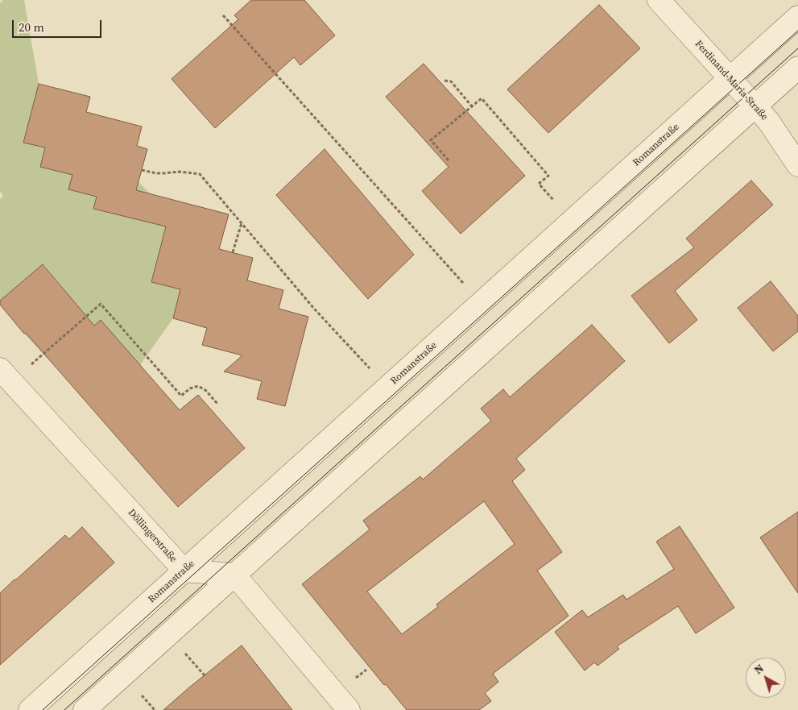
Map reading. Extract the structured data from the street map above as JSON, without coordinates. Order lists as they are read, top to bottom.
{
  "streets": {
    "main road": ["Ferdinand-Maria-Straße", "Romanstraße", "Döllingerstraße"]
  },
  "crossings": [
    ["Ferdinand-Maria-Straße", "Romanstraße"],
    ["Romanstraße", "Döllingerstraße"]
  ],
  "scale_bar": "20 m",
  "north": "top left"
}
